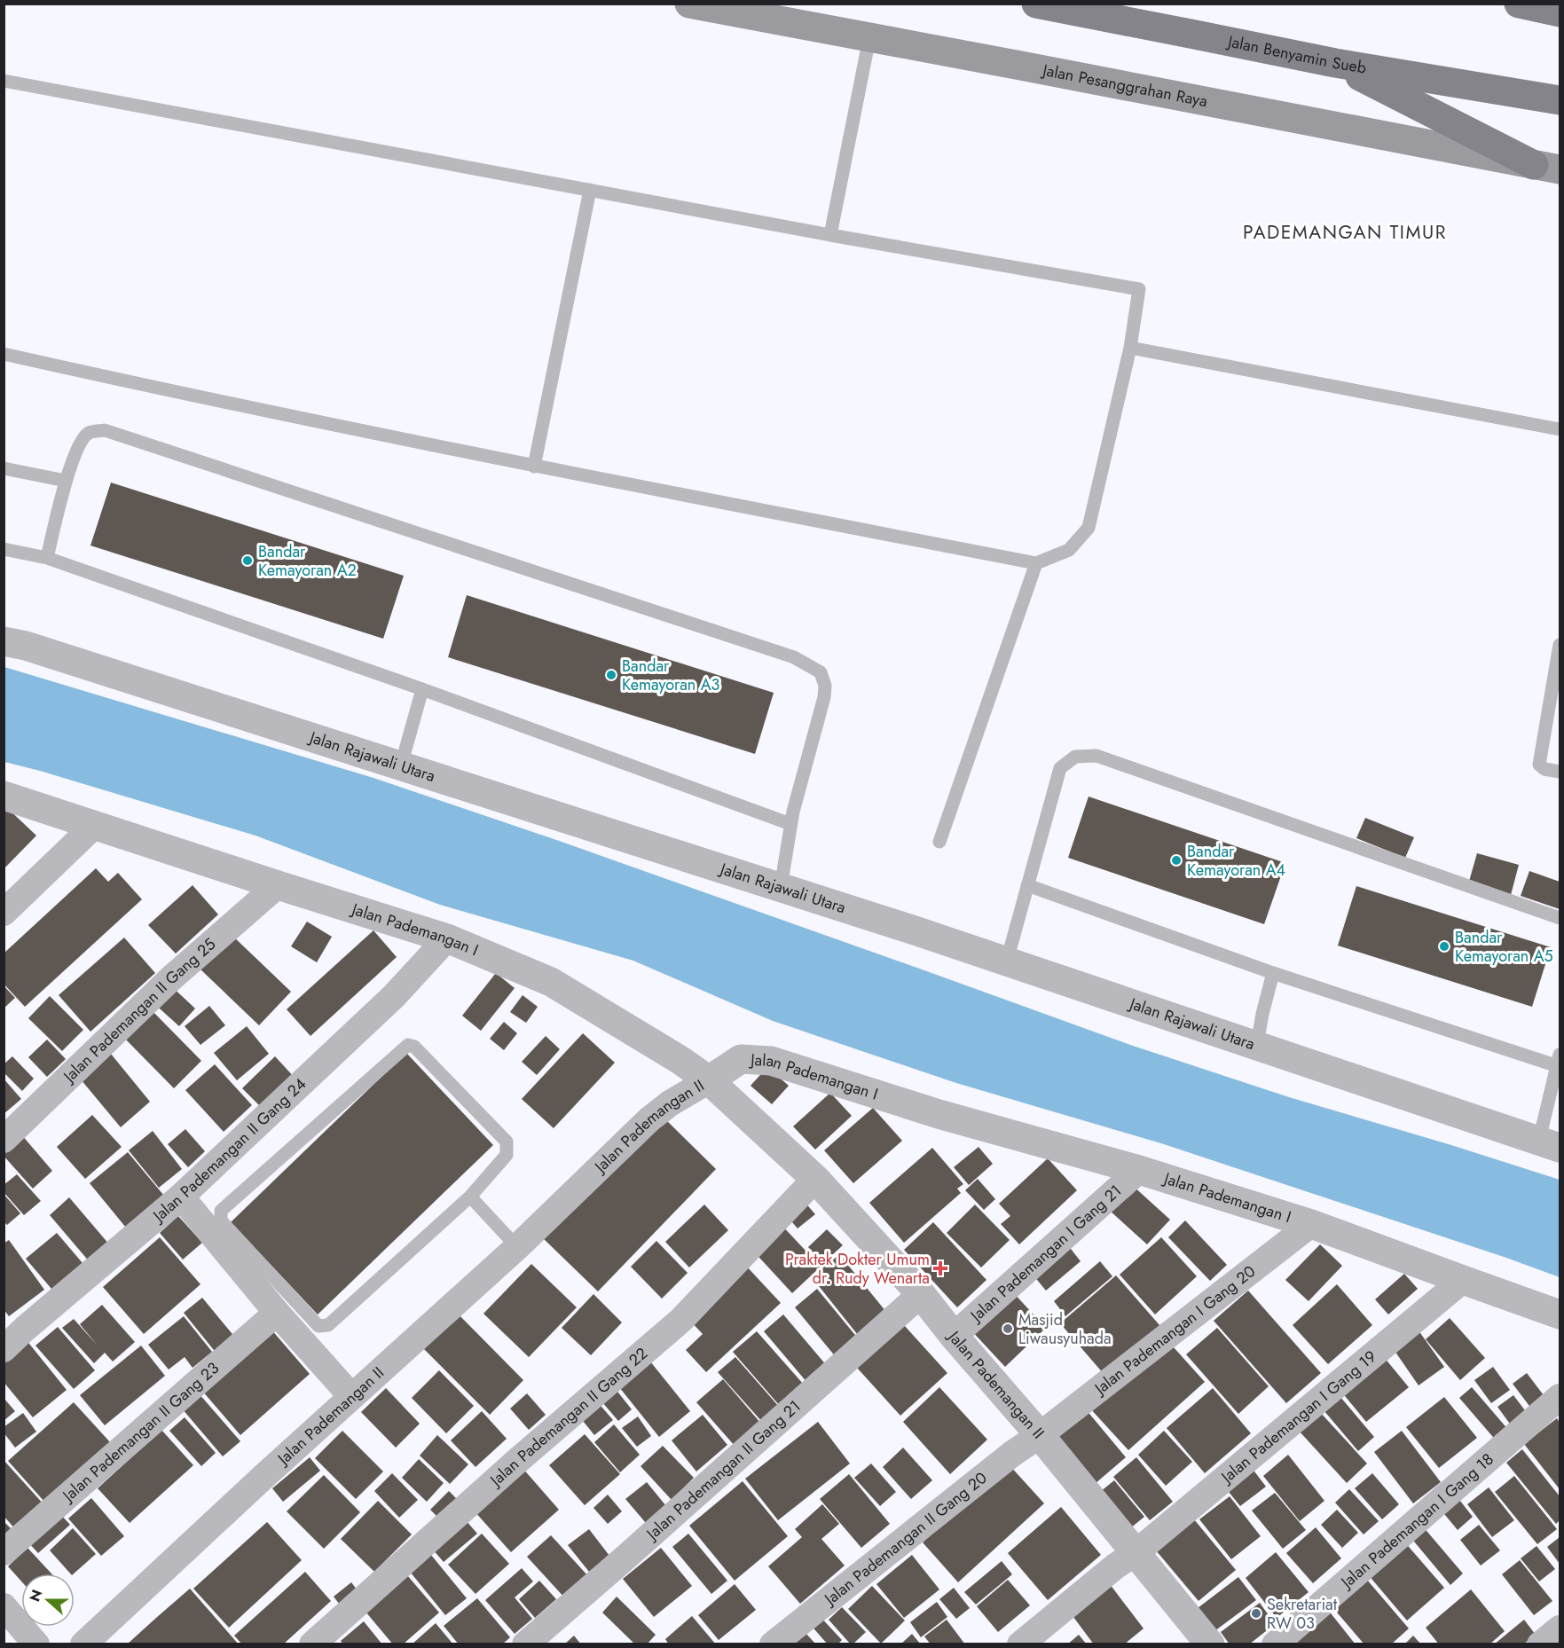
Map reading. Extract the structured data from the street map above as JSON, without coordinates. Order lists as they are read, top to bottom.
{
  "streets": {
    "main road": ["Jalan Benyamin Sueb", "Jalan Pesanggrahan Raya"],
    "street": [
      "Jalan Rajawali Utara",
      "Jalan Pademangan I",
      "Jalan Pademangan II Gang 25",
      "Jalan Pademangan II",
      "Jalan Pademangan II Gang 24",
      "Jalan Pademangan I Gang 21",
      "Jalan Pademangan I Gang 20",
      "Jalan Pademangan II Gang 22",
      "Jalan Pademangan I Gang 19",
      "Jalan Pademangan II Gang 23",
      "Jalan Pademangan II Gang 21",
      "Jalan Pademangan I Gang 18",
      "Jalan Pademangan II Gang 20"
    ]
  },
  "crossings": [
    ["Jalan Pademangan I", "Jalan Pademangan II Gang 25"],
    ["Jalan Pademangan I", "Jalan Pademangan II"],
    ["Jalan Pademangan I", "Jalan Pademangan II Gang 24"],
    ["Jalan Pademangan I", "Jalan Pademangan I Gang 21"],
    ["Jalan Pademangan I", "Jalan Pademangan I Gang 20"],
    ["Jalan Pademangan I", "Jalan Pademangan I Gang 19"],
    ["Jalan Pademangan II", "Jalan Pademangan I Gang 21"],
    ["Jalan Pademangan II", "Jalan Pademangan I Gang 20"],
    ["Jalan Pademangan II", "Jalan Pademangan II Gang 22"],
    ["Jalan Pademangan II", "Jalan Pademangan I Gang 19"],
    ["Jalan Pademangan II", "Jalan Pademangan II Gang 21"],
    ["Jalan Pademangan II", "Jalan Pademangan II Gang 20"],
    ["Jalan Pademangan I Gang 20", "Jalan Pademangan II Gang 20"]
  ],
  "districts": ["PADEMANGAN TIMUR"],
  "places": {
    "other": [
      "Bandar Kemayoran A2",
      "Bandar Kemayoran A3",
      "Bandar Kemayoran A4",
      "Bandar Kemayoran A5",
      "Masjid Liwausyuhada",
      "Sekretariat RW 03"
    ],
    "health": ["Praktek Dokter Umum dr. Rudy Wenarta"]
  },
  "north": "left"
}
